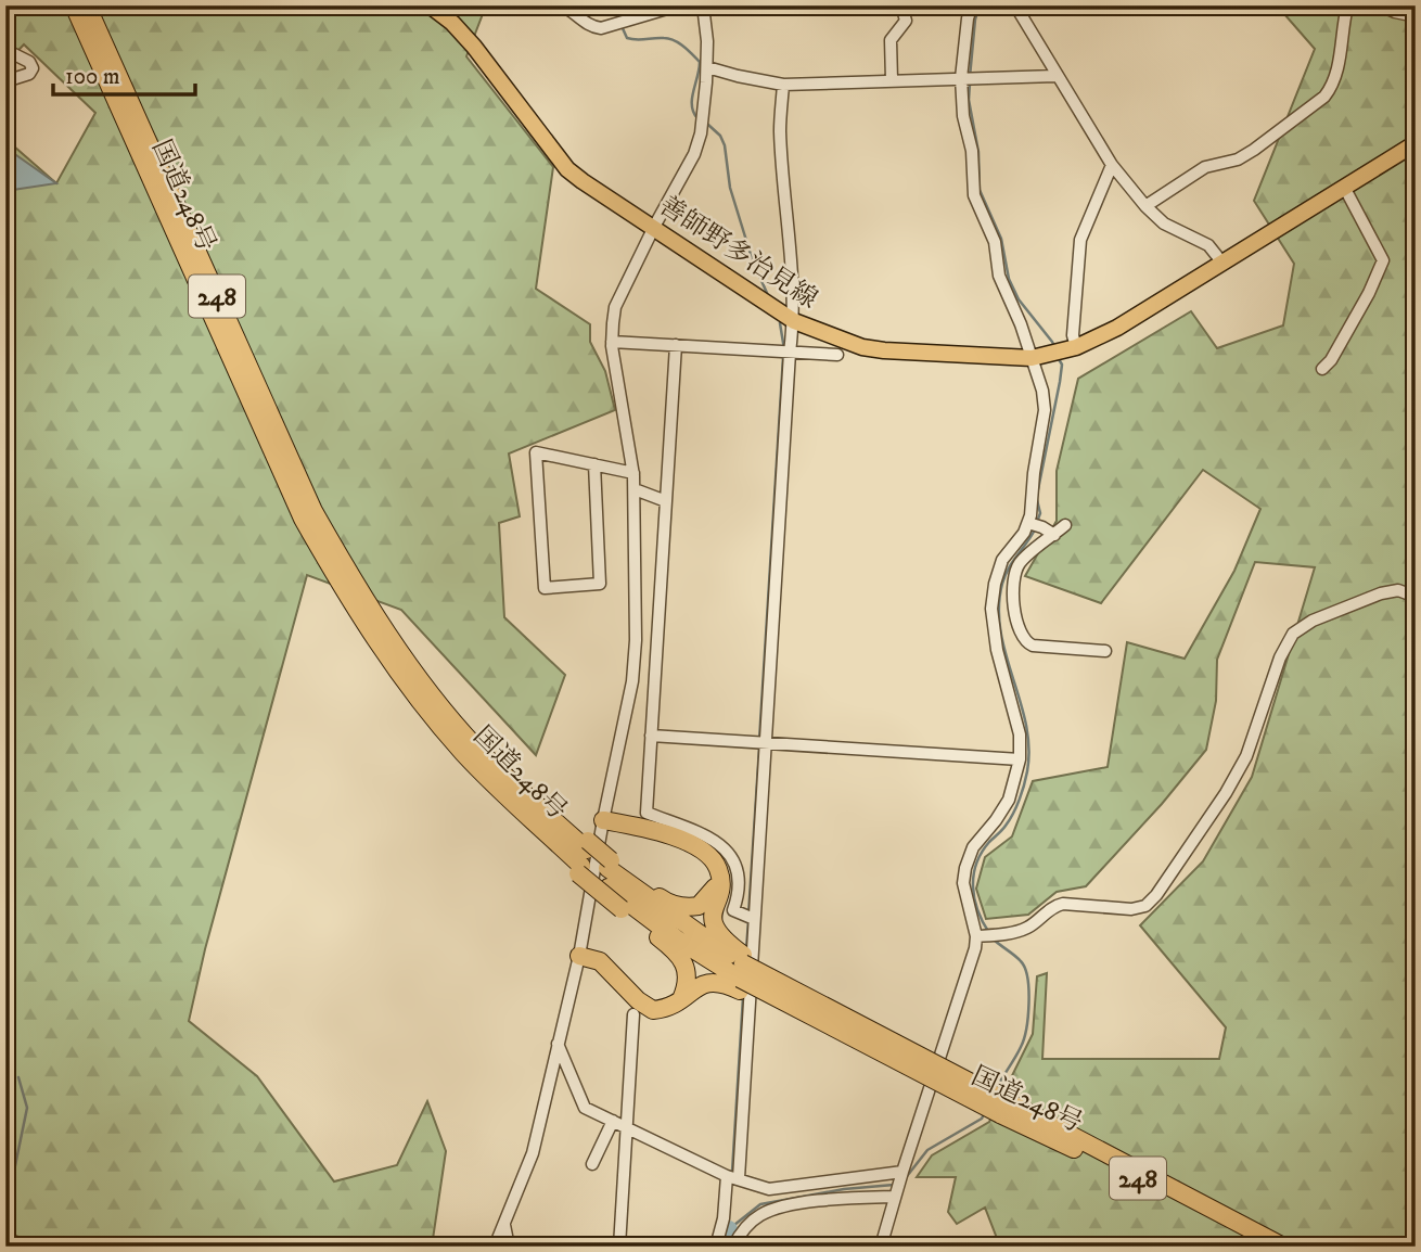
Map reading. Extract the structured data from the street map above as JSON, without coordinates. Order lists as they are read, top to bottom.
{
  "streets": {
    "highway": ["国道248号", "248"],
    "main road": ["善師野多治見線"]
  },
  "scale_bar": "100 m"
}
